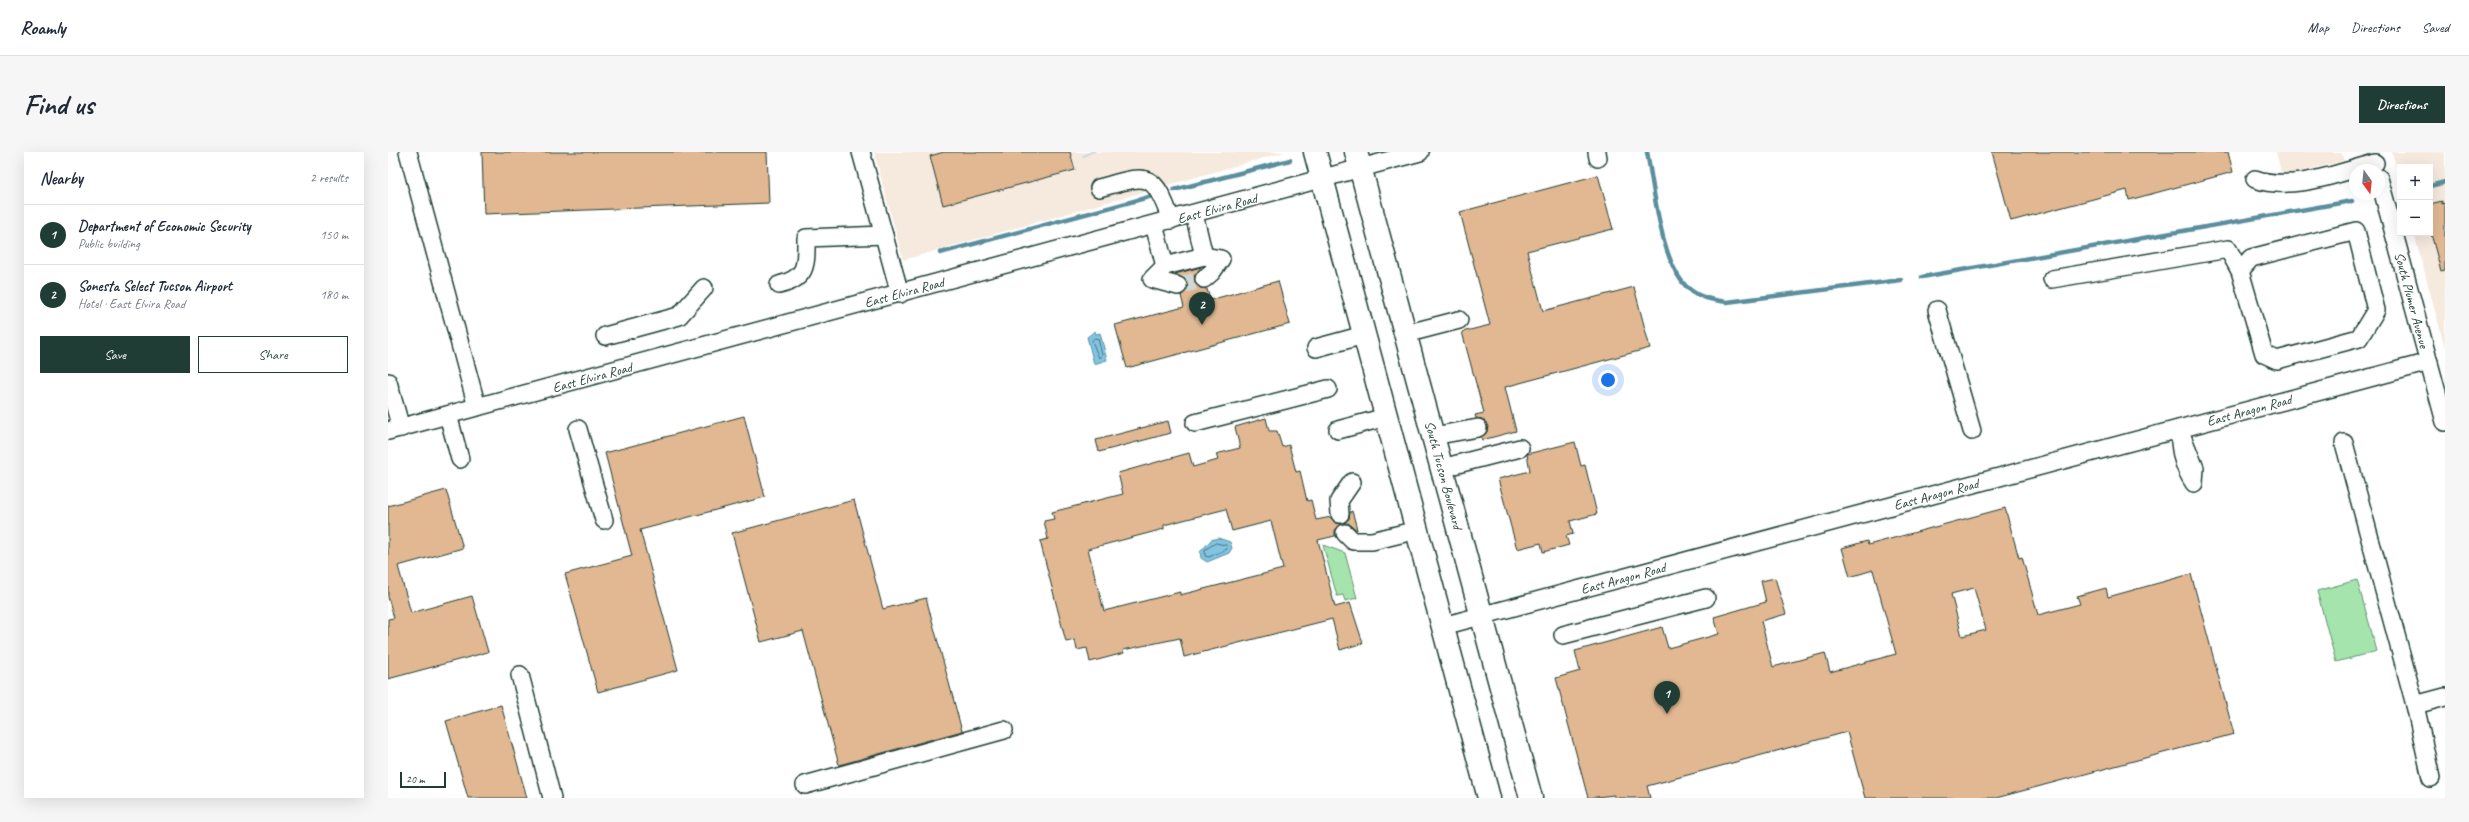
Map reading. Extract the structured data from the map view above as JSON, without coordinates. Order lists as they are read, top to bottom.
{
  "streets": {
    "main road": ["South Tucson Boulevard"],
    "street": ["East Elvira Road", "South Plumer Avenue", "East Aragon Road"]
  },
  "crossings": [
    ["East Elvira Road", "South Tucson Boulevard"],
    ["South Plumer Avenue", "East Aragon Road"],
    ["East Aragon Road", "South Tucson Boulevard"]
  ],
  "scale_bar": "20 m",
  "north": "bottom",
  "page": {
    "header": "Roamly",
    "nav": ["Map", "Directions", "Saved"],
    "buttons": [
      "Directions",
      ["Save", "Share"]
    ],
    "title": "Find us",
    "heading": ["Nearby", "2 results"],
    "map_buttons": ["+", "−"],
    "list": [
      {
        "mark": "1",
        "name": "Department of Economic Security",
        "note": "Public building",
        "value": "150 m"
      },
      {
        "mark": "2",
        "name": "Sonesta Select Tucson Airport",
        "note": "Hotel · East Elvira Road",
        "value": "180 m"
      }
    ],
    "pins": ["2", "1"],
    "scale": "20 m"
  }
}
